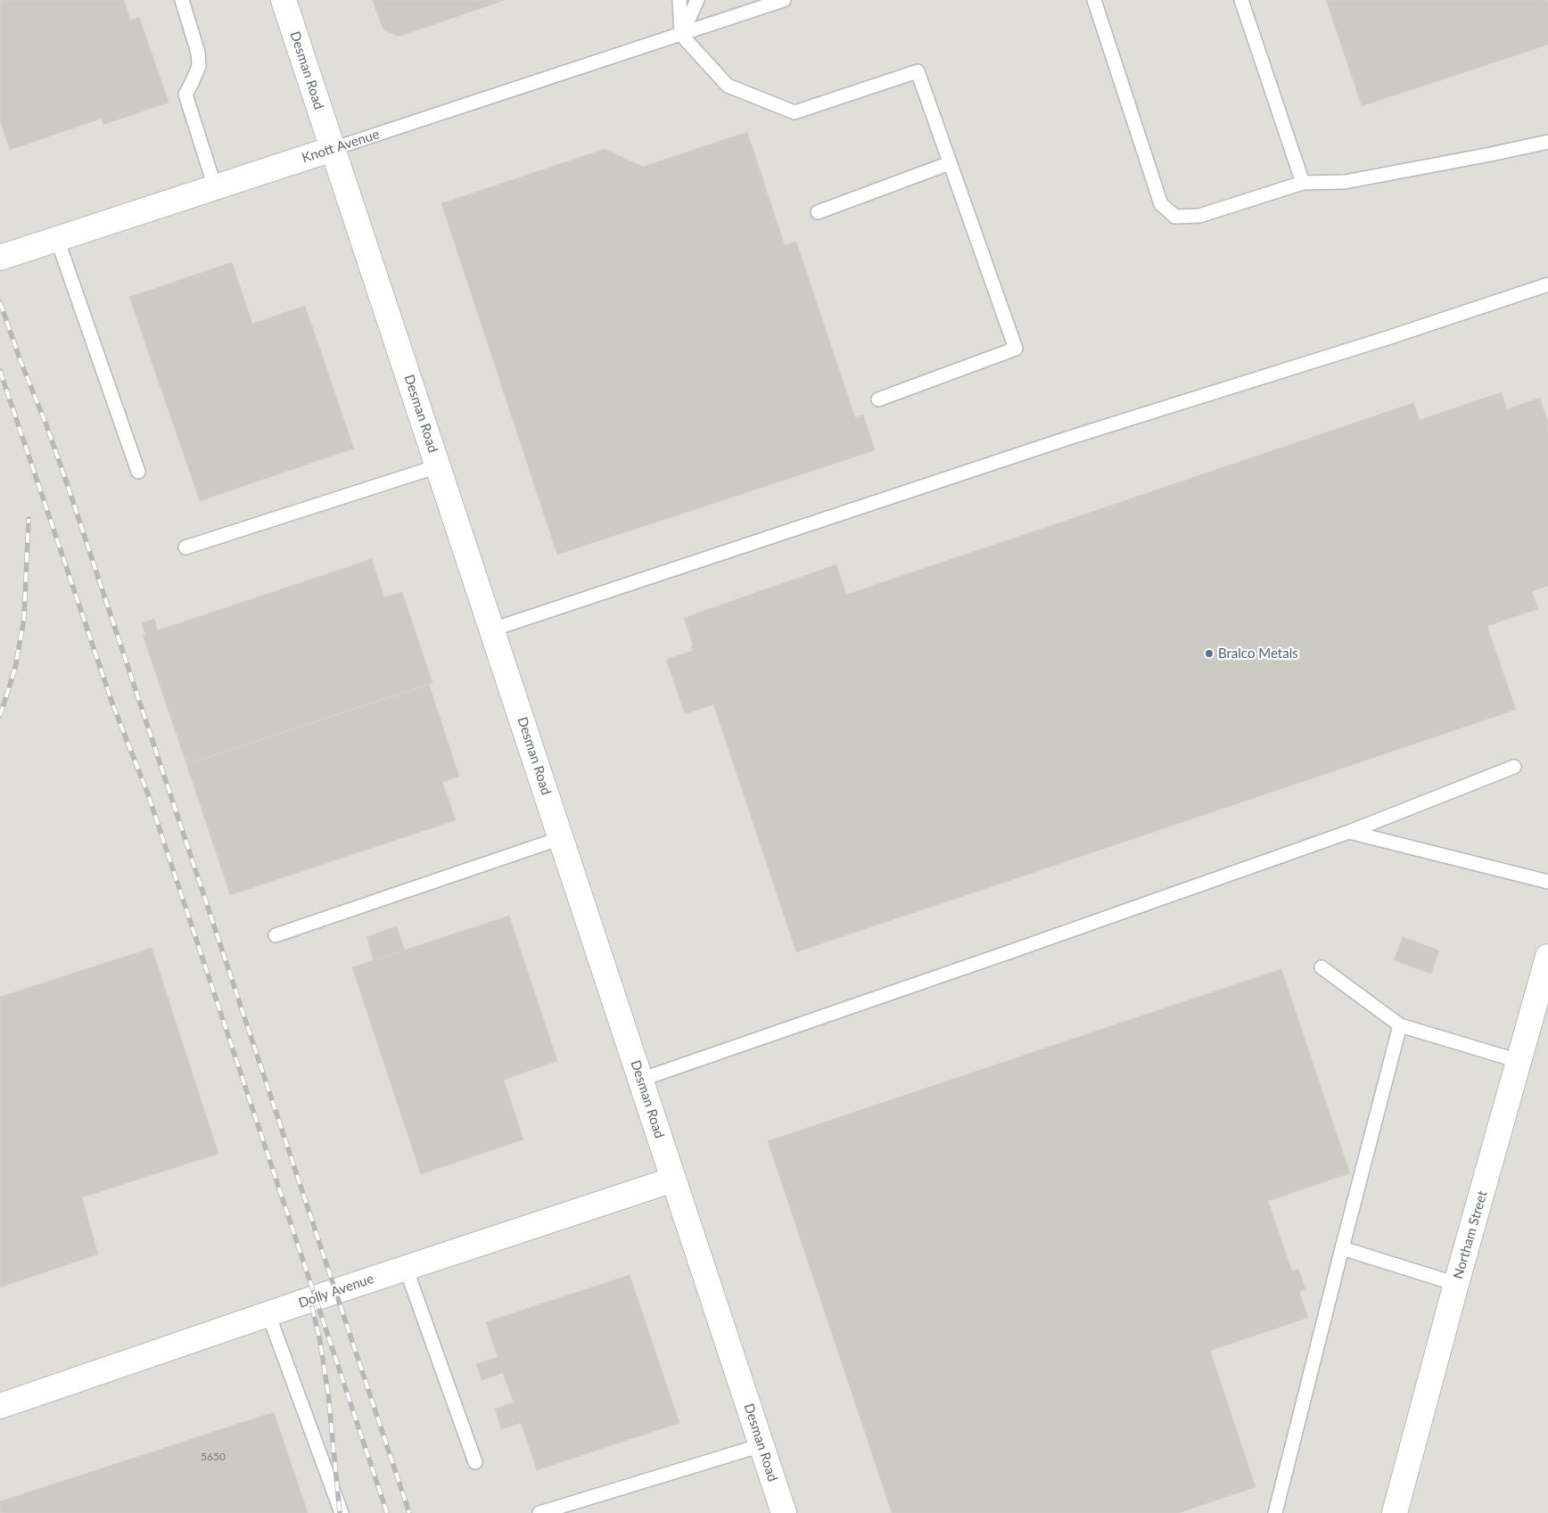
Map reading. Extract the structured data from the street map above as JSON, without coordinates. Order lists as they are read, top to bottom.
{
  "streets": {
    "street": [
      "Desman Road",
      "Knott Avenue",
      "Northam Street",
      "Dolly Avenue"
    ]
  },
  "crossings": [
    ["Desman Road", "Knott Avenue"],
    ["Desman Road", "Dolly Avenue"]
  ],
  "places": ["Bralco Metals"],
  "house_numbers": ["5650"]
}
